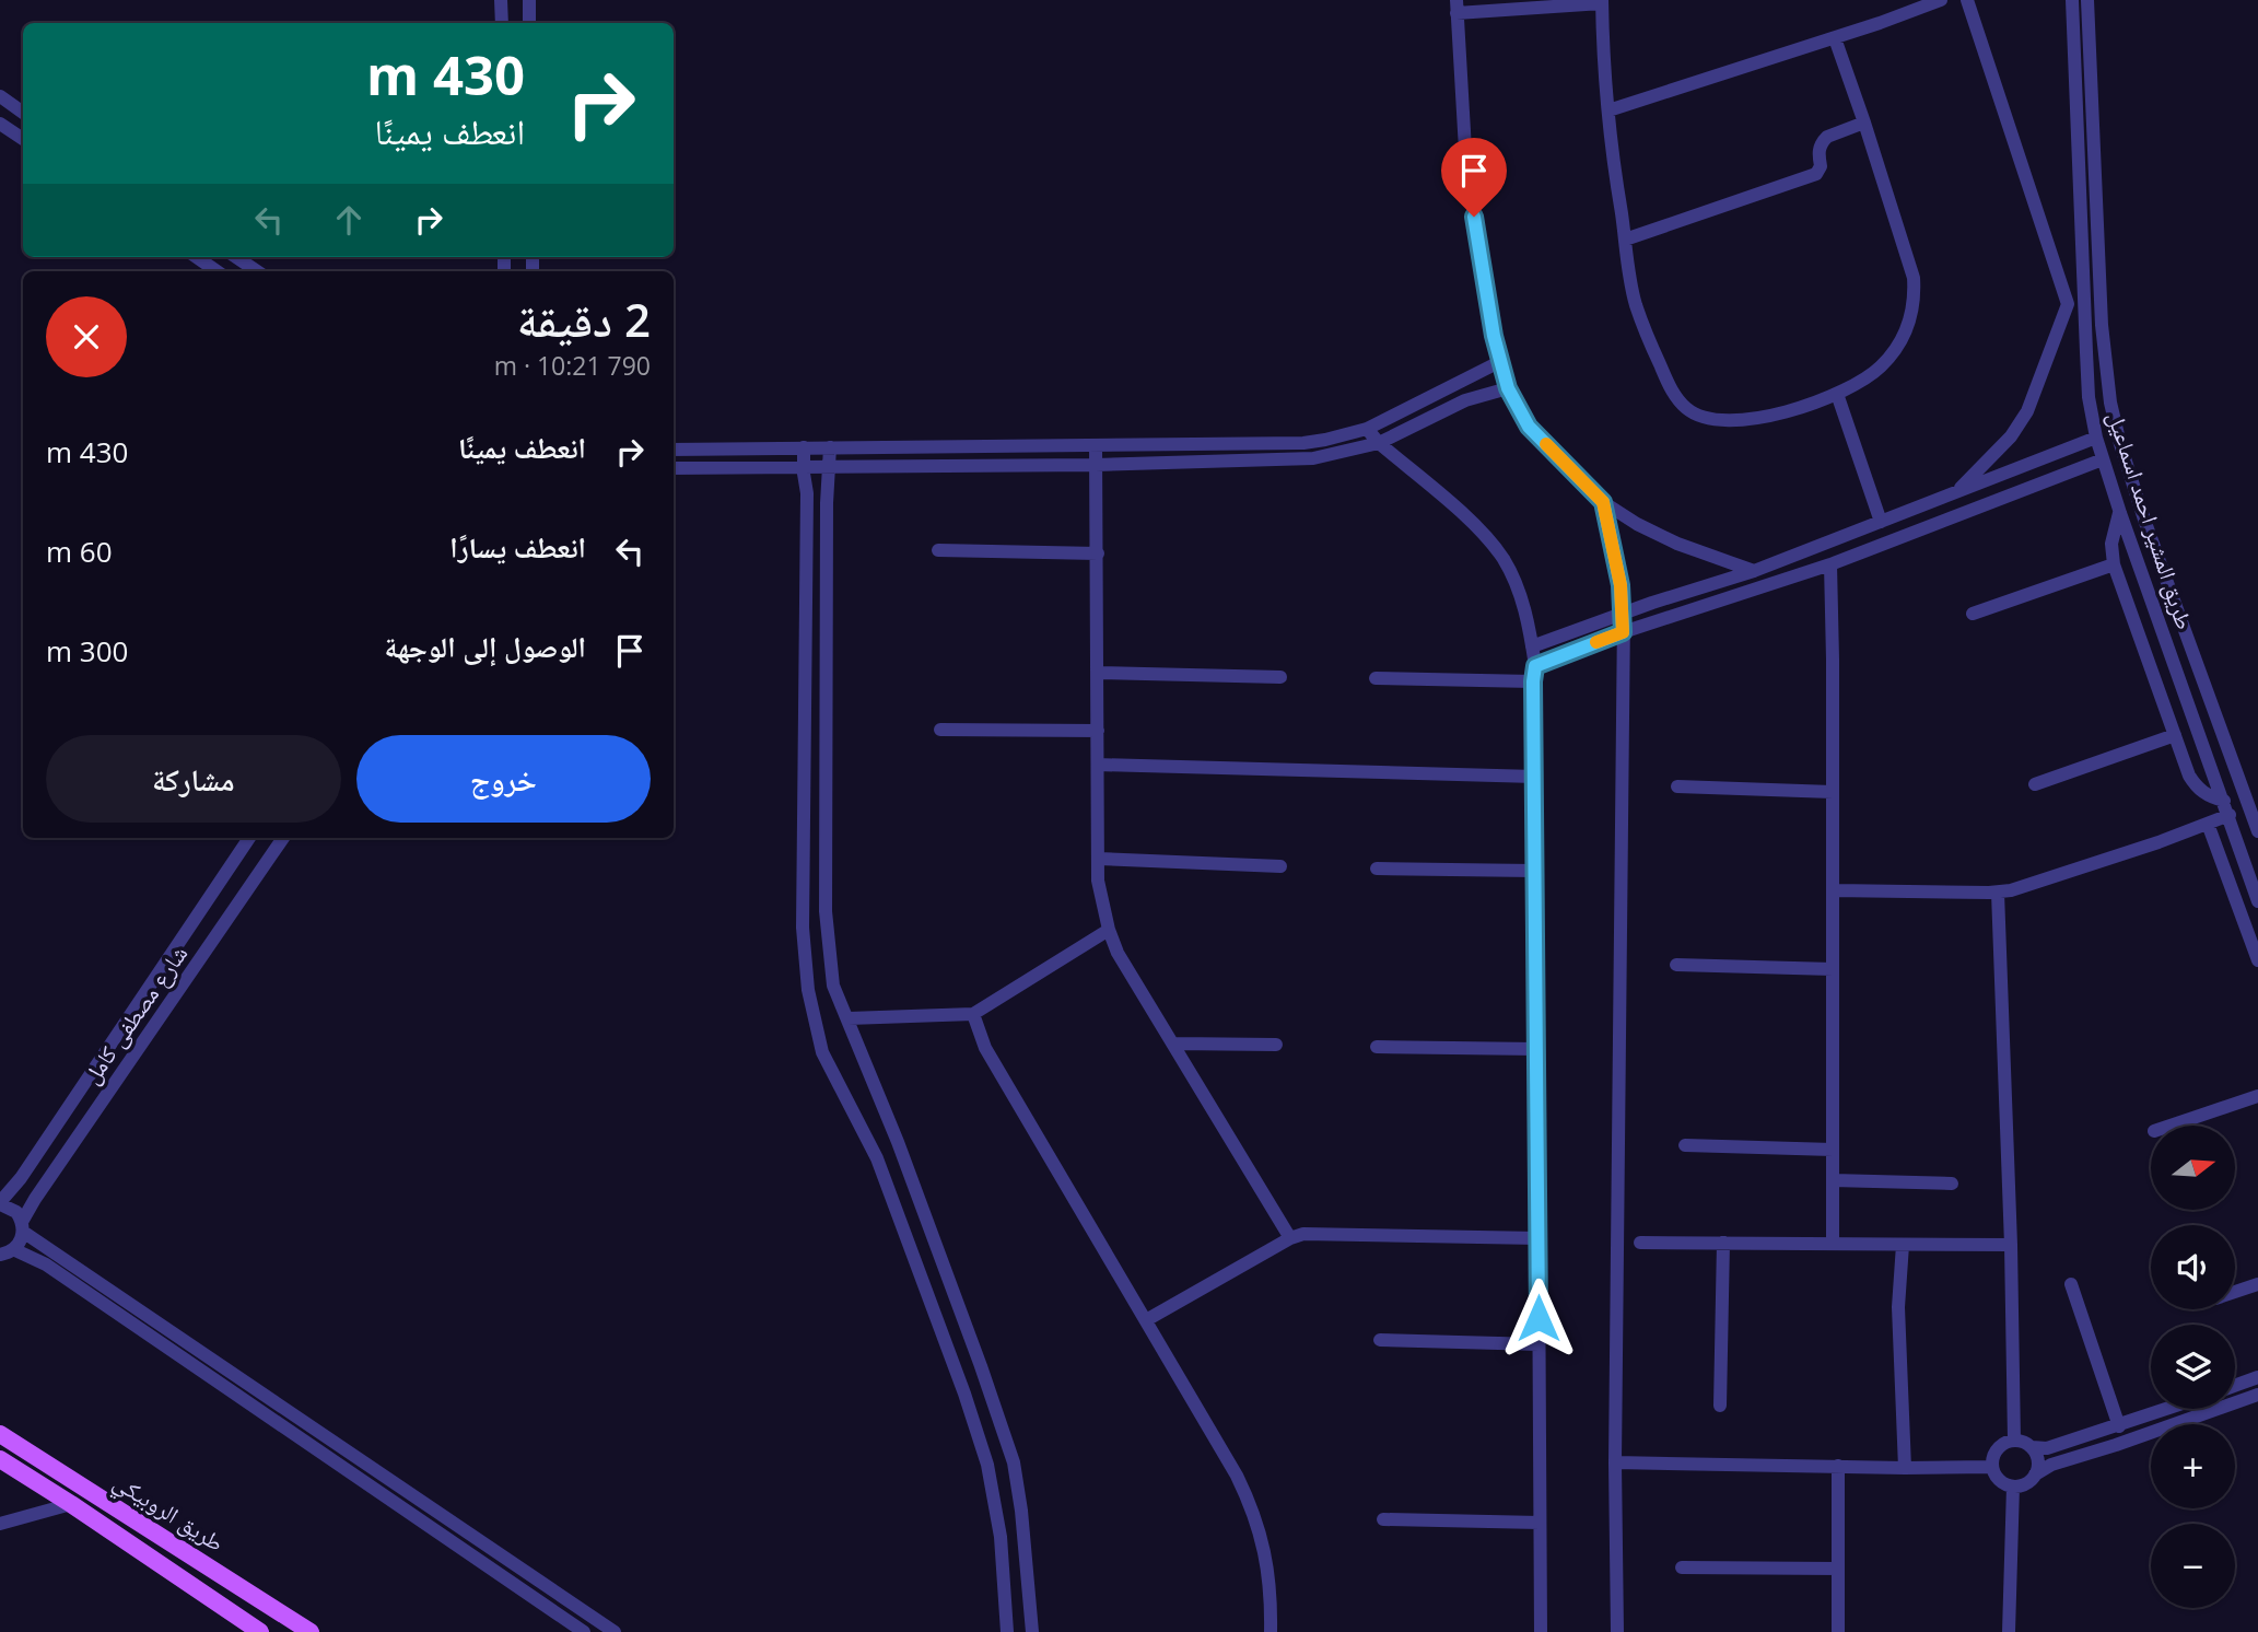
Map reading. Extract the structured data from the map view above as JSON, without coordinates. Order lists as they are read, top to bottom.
{
  "streets": {
    "main road": ["طريق الروبيكي"],
    "street": ["طريق المشير احمد اسماعيل", "شارع مصطفى كامل"]
  },
  "north": "right",
  "page": {
    "turn": ["430 m", "انعطف يمينًا"],
    "heading": ["2 دقيقة", "790 m · 10:21"],
    "list": [
      {
        "name": "انعطف يمينًا",
        "value": "430 m"
      },
      {
        "name": "انعطف يسارًا",
        "value": "60 m"
      },
      {
        "name": "الوصول إلى الوجهة",
        "value": "300 m"
      }
    ],
    "buttons": ["خروج", "مشاركة"],
    "map_buttons": ["+", "−"]
  }
}
